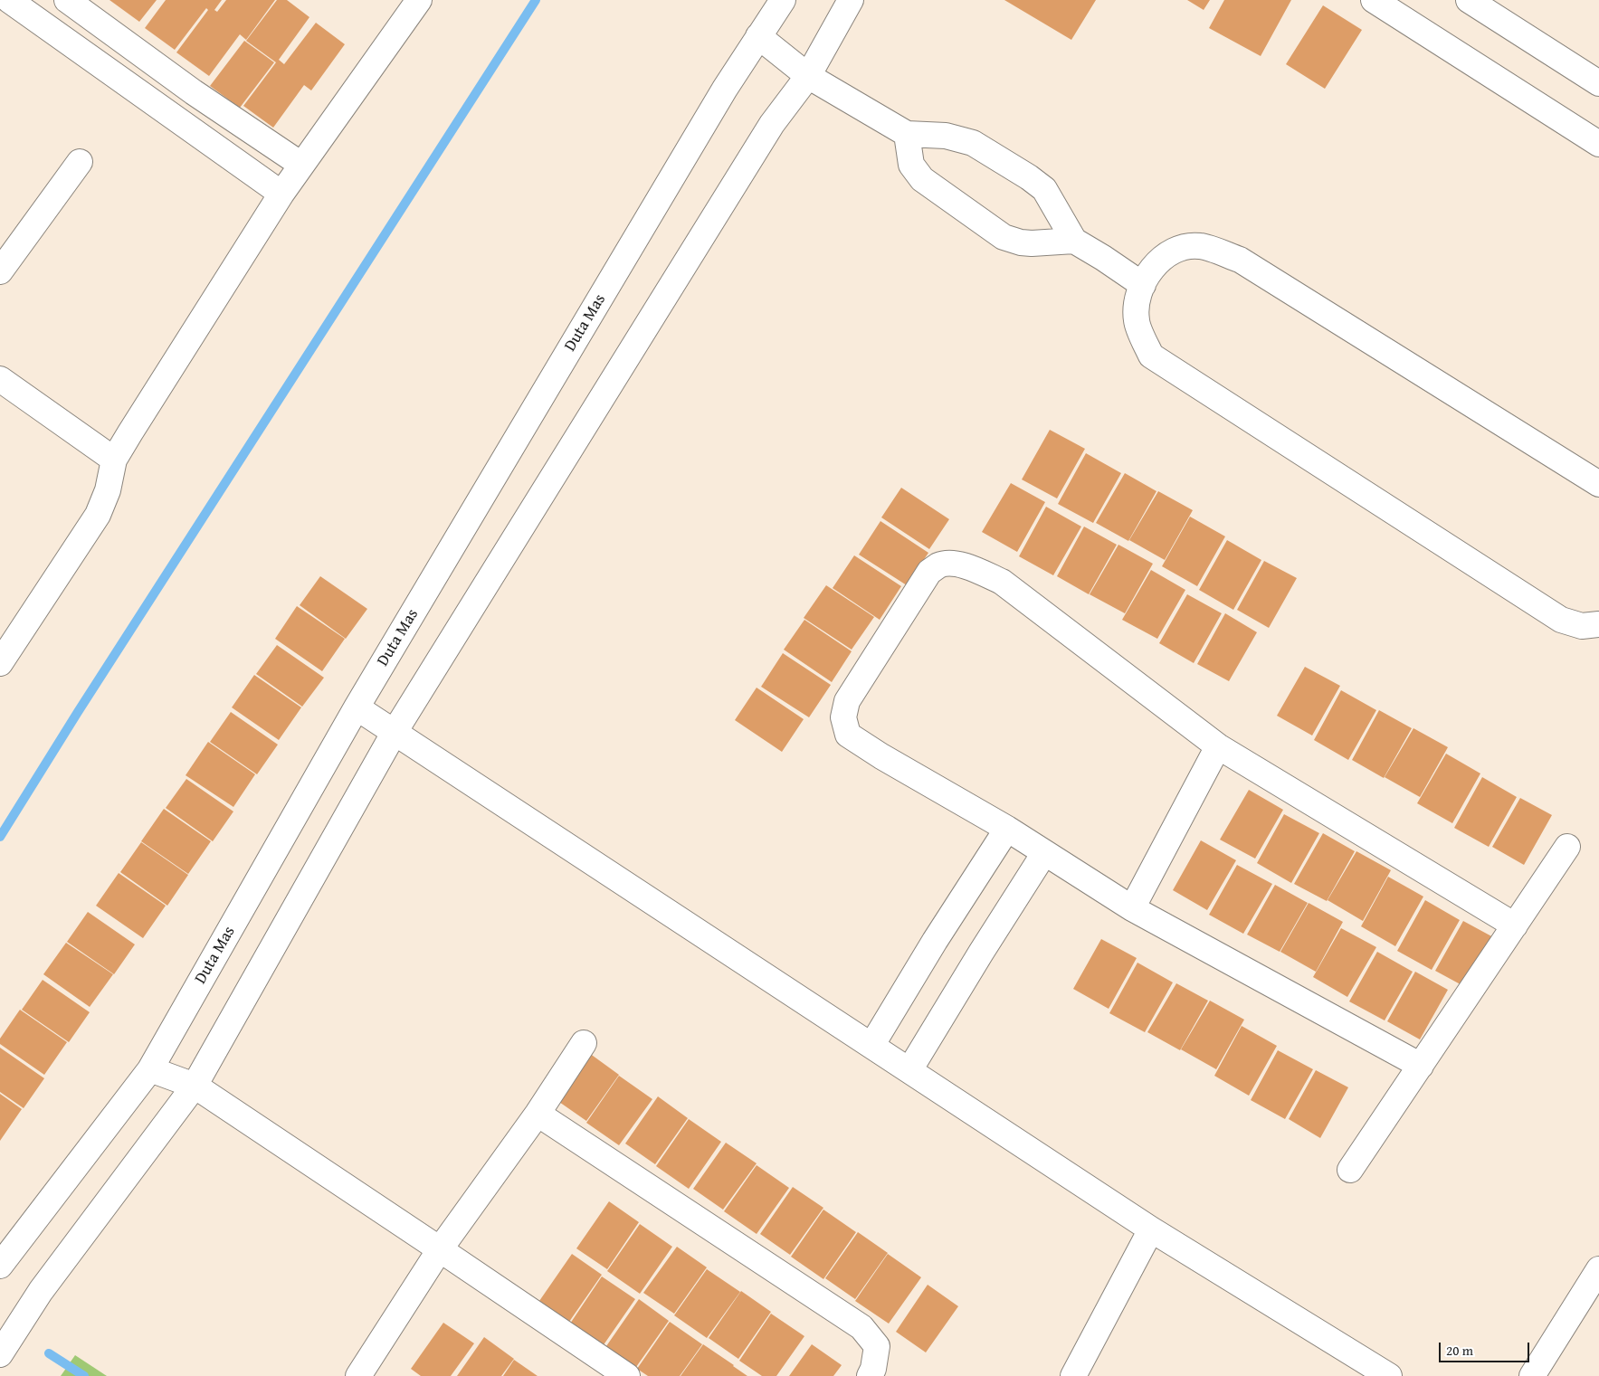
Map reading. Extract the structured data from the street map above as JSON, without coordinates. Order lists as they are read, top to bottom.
{
  "streets": {
    "street": ["Duta Mas"]
  },
  "scale_bar": "20 m"
}
